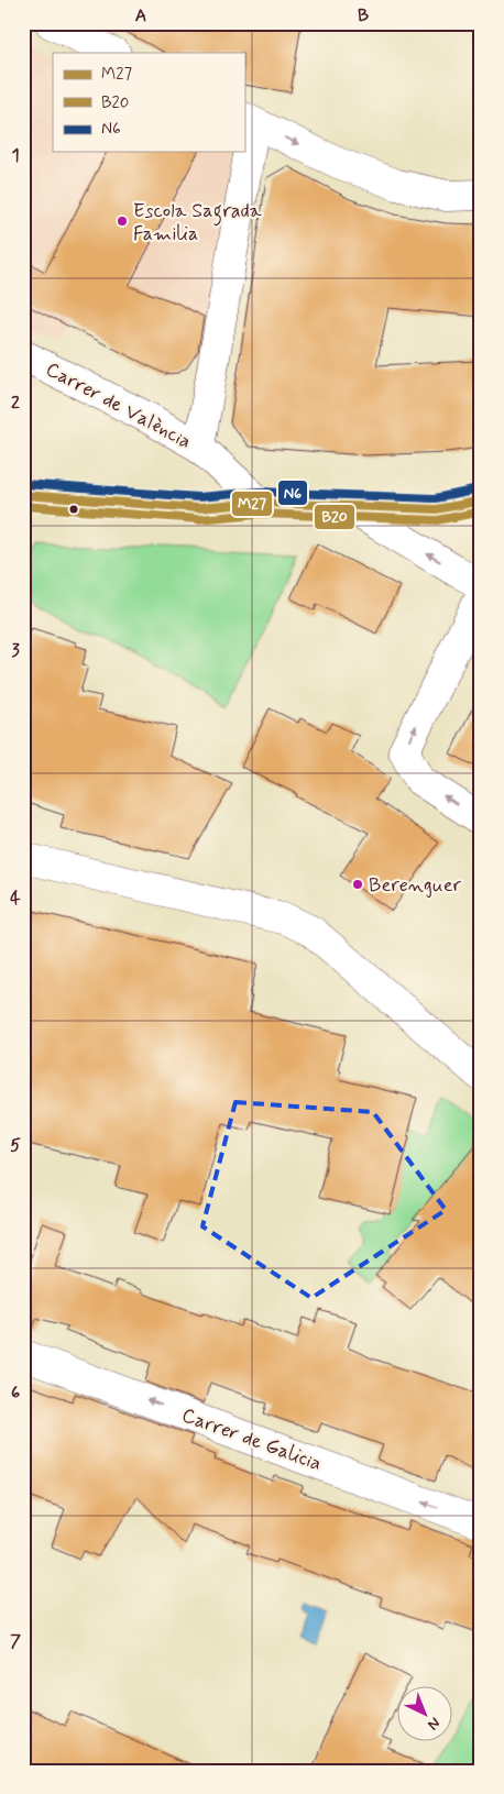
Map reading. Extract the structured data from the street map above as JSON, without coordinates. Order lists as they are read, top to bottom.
{
  "streets": {
    "street": ["Carrer de València", "Carrer de Galicia"]
  },
  "one_way": ["Carrer de Galicia"],
  "places": ["Escola Sagrada Familia", "Berenguer"],
  "lines": ["transit line N6", "transit line M27", "transit line B20"],
  "legend": ["M27", "B20", "N6"],
  "north": "bottom right",
  "grid": {
    "columns": ["A", "B"],
    "rows": [
      "1",
      "2",
      "3",
      "4",
      "5",
      "6",
      "7"
    ]
  }
}
